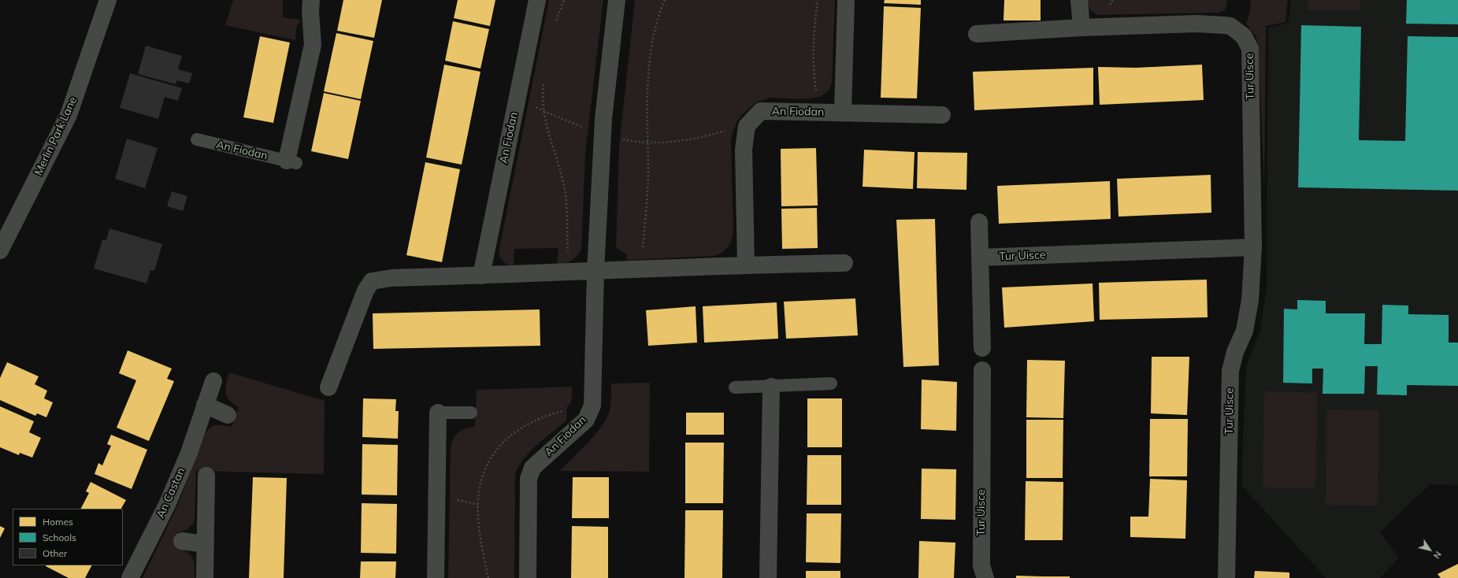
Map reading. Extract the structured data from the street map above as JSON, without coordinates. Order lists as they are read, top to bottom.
{
  "streets": {
    "street": [
      "Tur Uisce",
      "An Fiodan",
      "Merlin Park Lane",
      "An Castan"
    ]
  },
  "legend": ["Homes", "Schools", "Other"],
  "north": "bottom right"
}
